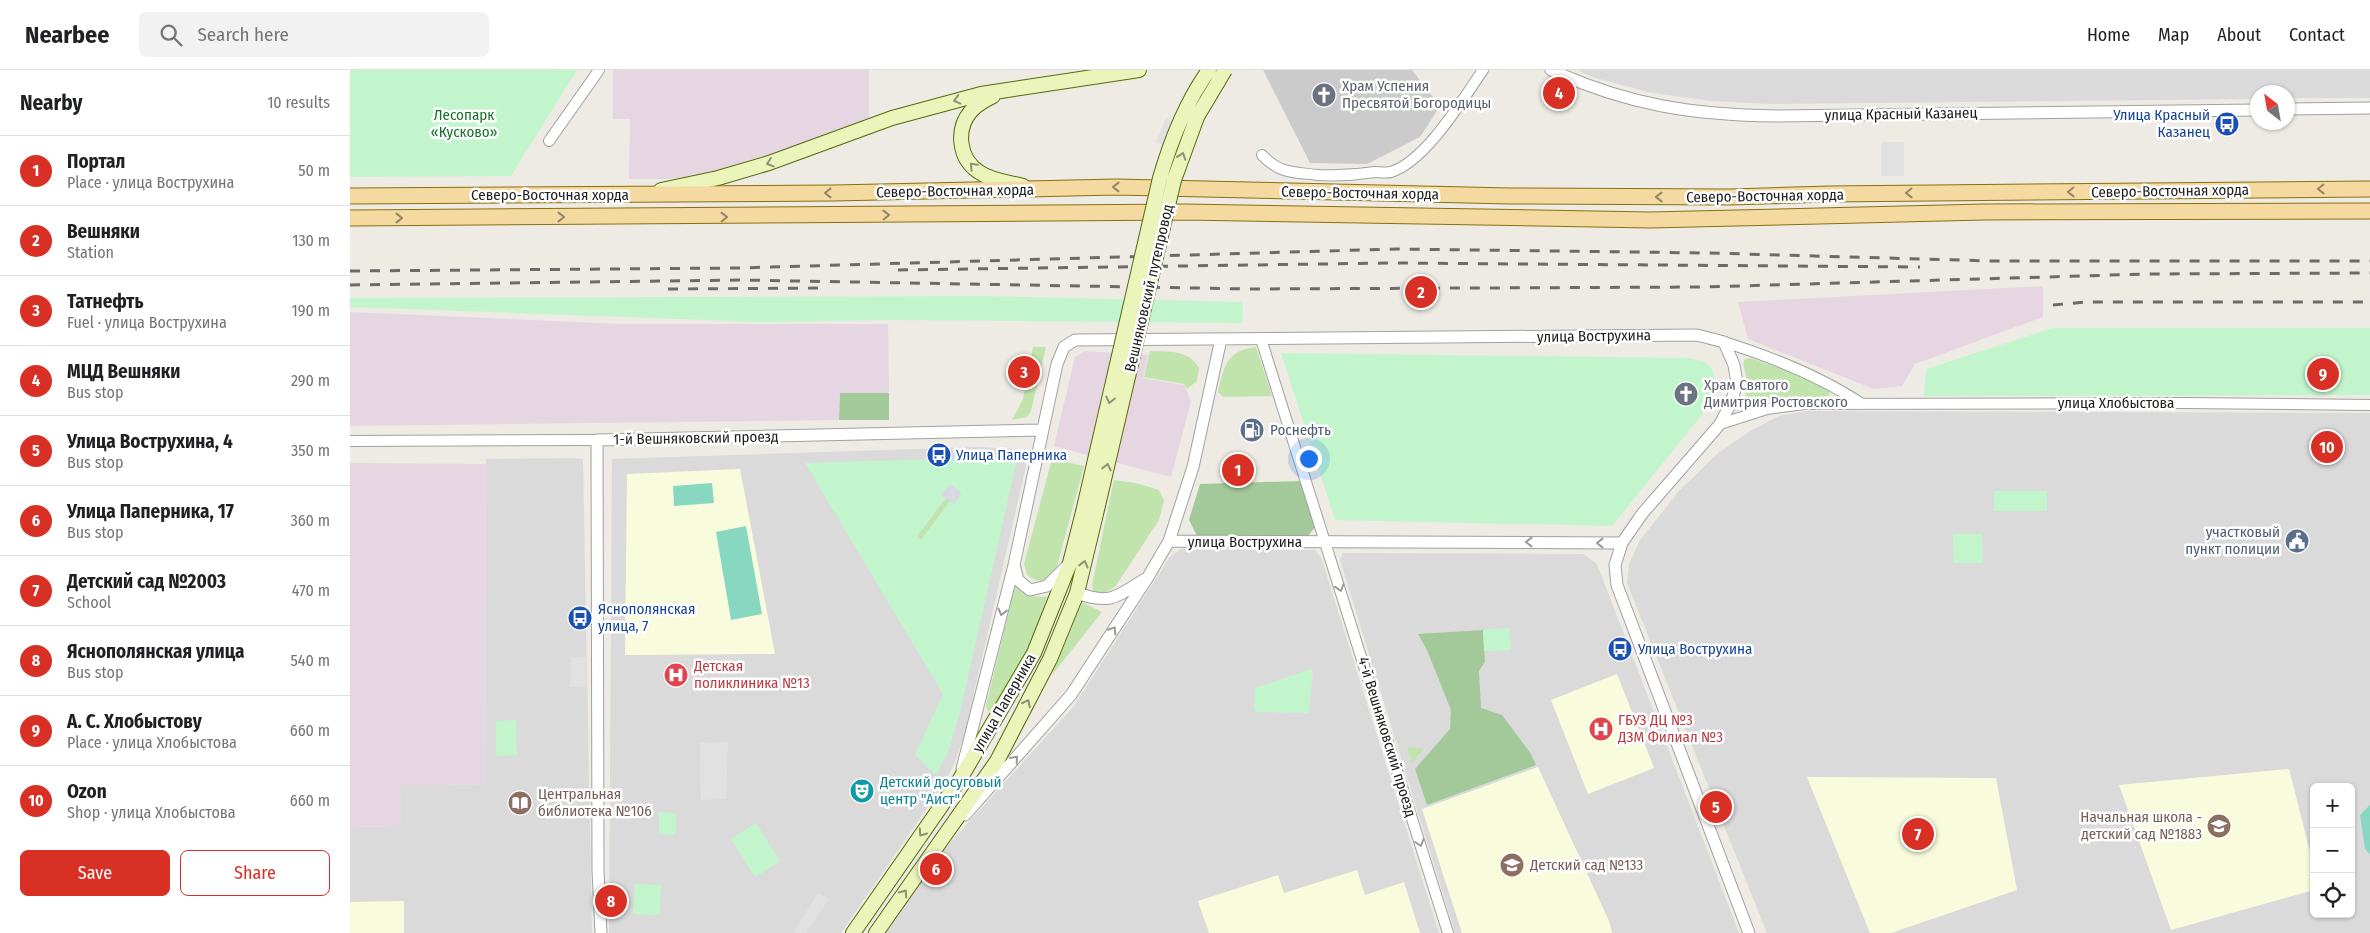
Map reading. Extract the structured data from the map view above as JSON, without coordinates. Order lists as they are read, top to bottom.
{
  "streets": {
    "main road": ["Северо-Восточная хорда", "Вешняковский путепровод", "улица Паперника"],
    "street": [
      "улица Красный Казанец",
      "улица Вострухина",
      "улица Хлобыстова",
      "1-й Вешняковский проезд",
      "4-й Вешняковский проезд"
    ]
  },
  "crossings": [
    ["Вешняковский путепровод", "улица Паперника"],
    ["улица Вострухина", "1-й Вешняковский проезд"],
    ["улица Вострухина", "улица Паперника"],
    ["улица Вострухина", "4-й Вешняковский проезд"]
  ],
  "one_way": ["4-й Вешняковский проезд"],
  "parks": ["Лесопарк «Кусково»"],
  "places": {
    "church": ["Храм Успения Пресвятой Богородицы", "Храм Святого Димитрия Ростовского"],
    "bus stop": [
      "Улица Красный Казанец",
      "Улица Паперника",
      "Яснополянская улица, 7",
      "Улица Вострухина"
    ],
    "fuel station": ["Роснефть"],
    "public building": ["участковый пункт полиции"],
    "hospital": ["Детская поликлиника №13", "ГБУЗ ДЦ №3 ДЗМ Филиал №3"],
    "theatre": ["Детский досуговый центр \"Аист\""],
    "library": ["Центральная библиотека №106"],
    "school or university": ["Начальная школа - детский сад №1883", "Детский сад №133"]
  },
  "north": "top left",
  "page": {
    "header": "Nearbee",
    "search": "Search here",
    "nav": [
      "Home",
      "Map",
      "About",
      "Contact"
    ],
    "heading": ["Nearby", "10 results"],
    "pins": [
      "4",
      "2",
      "3",
      "9",
      "10",
      "1",
      "5",
      "7",
      "6",
      "8"
    ],
    "list": [
      {
        "mark": "1",
        "name": "Портал",
        "note": "Place · улица Вострухина",
        "value": "50 m"
      },
      {
        "mark": "2",
        "name": "Вешняки",
        "note": "Station",
        "value": "130 m"
      },
      {
        "mark": "3",
        "name": "Татнефть",
        "note": "Fuel · улица Вострухина",
        "value": "190 m"
      },
      {
        "mark": "4",
        "name": "МЦД Вешняки",
        "note": "Bus stop",
        "value": "290 m"
      },
      {
        "mark": "5",
        "name": "Улица Вострухина, 4",
        "note": "Bus stop",
        "value": "350 m"
      },
      {
        "mark": "6",
        "name": "Улица Паперника, 17",
        "note": "Bus stop",
        "value": "360 m"
      },
      {
        "mark": "7",
        "name": "Детский сад №2003",
        "note": "School",
        "value": "470 m"
      },
      {
        "mark": "8",
        "name": "Яснополянская улица",
        "note": "Bus stop",
        "value": "540 m"
      },
      {
        "mark": "9",
        "name": "А. С. Хлобыстову",
        "note": "Place · улица Хлобыстова",
        "value": "660 m"
      },
      {
        "mark": "10",
        "name": "Ozon",
        "note": "Shop · улица Хлобыстова",
        "value": "660 m"
      }
    ],
    "map_buttons": ["+", "−"],
    "buttons": ["Save", "Share"]
  }
}
